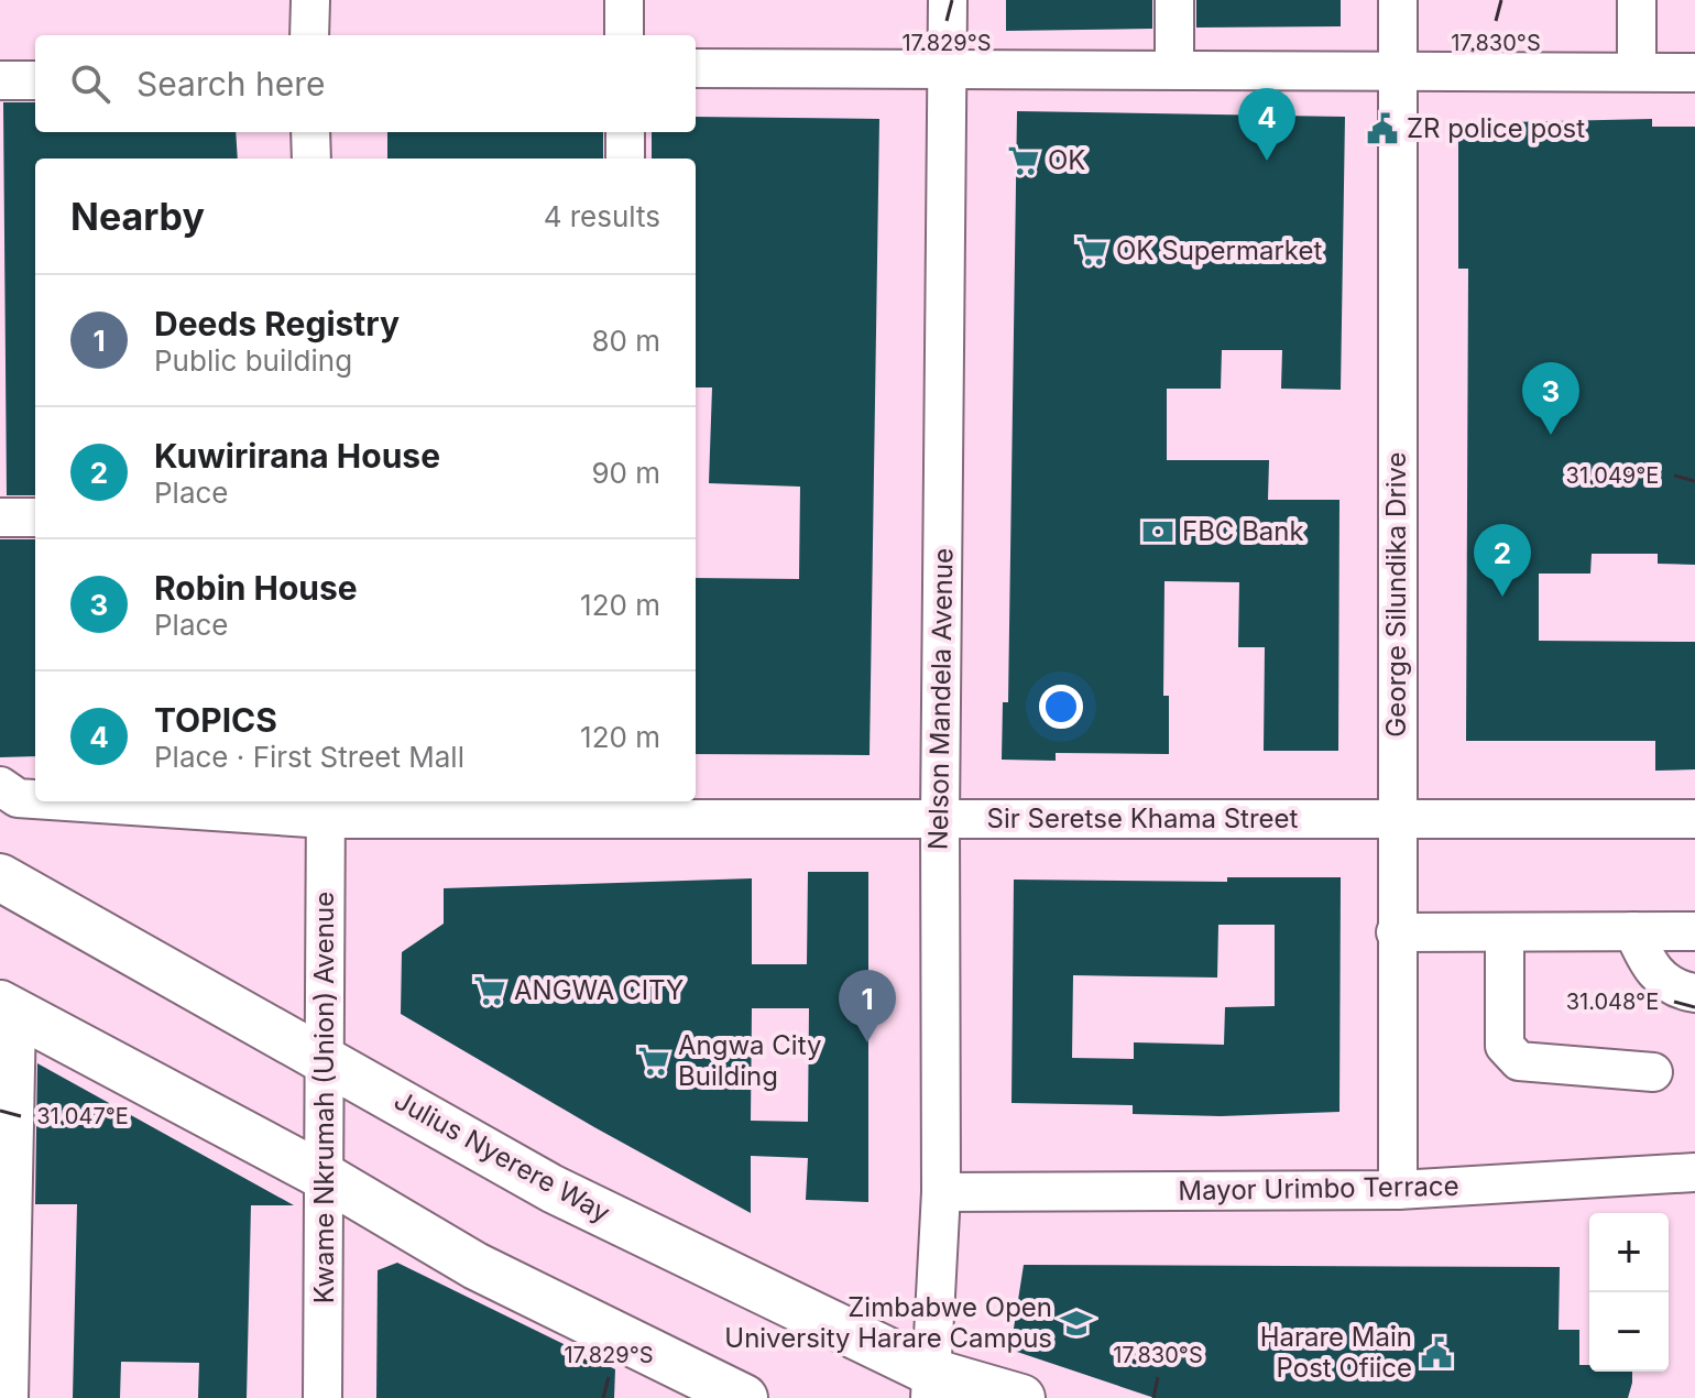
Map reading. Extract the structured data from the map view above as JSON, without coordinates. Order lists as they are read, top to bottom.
{
  "streets": {
    "main road": ["Julius Nyerere Way"],
    "street": [
      "George Silundika Drive",
      "Nelson Mandela Avenue",
      "Sir Seretse Khama Street",
      "Kwame Nkrumah (Union) Avenue",
      "Mayor Urimbo Terrace"
    ]
  },
  "crossings": [
    ["George Silundika Drive", "Sir Seretse Khama Street"],
    ["George Silundika Drive", "Mayor Urimbo Terrace"],
    ["Nelson Mandela Avenue", "Sir Seretse Khama Street"],
    ["Nelson Mandela Avenue", "Julius Nyerere Way"],
    ["Nelson Mandela Avenue", "Mayor Urimbo Terrace"],
    ["Sir Seretse Khama Street", "Kwame Nkrumah (Union) Avenue"],
    ["Kwame Nkrumah (Union) Avenue", "Julius Nyerere Way"]
  ],
  "places": {
    "public building": ["ZR police post", "Harare Main Post Ofiice"],
    "supermarket": [
      "OK",
      "OK Supermarket",
      "ANGWA CITY",
      "Angwa City Building"
    ],
    "bank": ["FBC Bank"],
    "school or university": ["Zimbabwe Open University Harare Campus"]
  },
  "page": {
    "search": "Search here",
    "pins": [
      "4",
      "3",
      "2",
      "1"
    ],
    "heading": ["Nearby", "4 results"],
    "list": [
      {
        "mark": "1",
        "name": "Deeds Registry",
        "note": "Public building",
        "value": "80 m"
      },
      {
        "mark": "2",
        "name": "Kuwirirana House",
        "note": "Place",
        "value": "90 m"
      },
      {
        "mark": "3",
        "name": "Robin House",
        "note": "Place",
        "value": "120 m"
      },
      {
        "mark": "4",
        "name": "TOPICS",
        "note": "Place · First Street Mall",
        "value": "120 m"
      }
    ],
    "map_buttons": ["+", "−"]
  },
  "coordinates": [
    "17.829°S",
    "17.830°S",
    "31.049°E",
    "31.048°E",
    "31.047°E"
  ]
}
